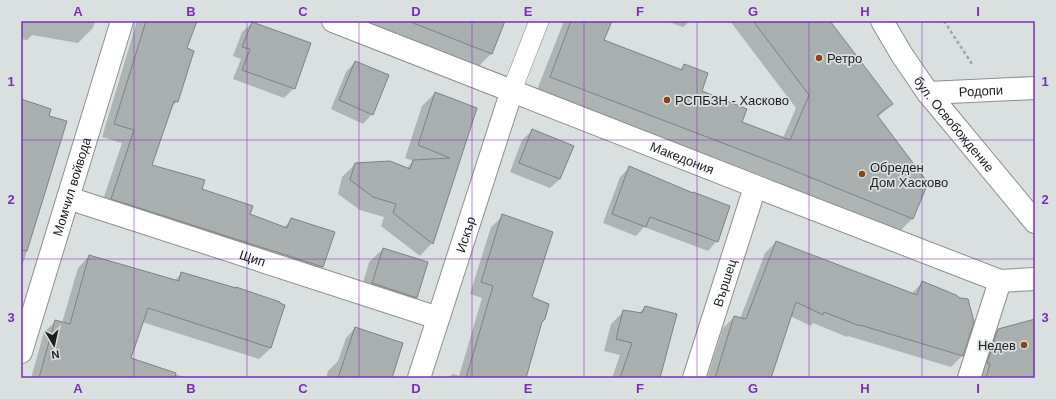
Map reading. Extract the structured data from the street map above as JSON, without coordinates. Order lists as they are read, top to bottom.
{
  "streets": {
    "street": [
      "Родопи",
      "бул. Освобождение",
      "Македония",
      "Момчил войвода",
      "Искър",
      "Щип",
      "Вършец"
    ]
  },
  "crossings": [
    ["Родопи", "бул. Освобождение"],
    ["Македония", "Искър"],
    ["Македония", "Вършец"],
    ["Момчил войвода", "Щип"],
    ["Искър", "Щип"]
  ],
  "places": [
    "Ретро",
    "РСПБЗН - Хасково",
    "Обреден Дом Хасково",
    "Недев"
  ],
  "north": "bottom",
  "grid": {
    "columns": [
      "A",
      "B",
      "C",
      "D",
      "E",
      "F",
      "G",
      "H",
      "I"
    ],
    "rows": ["1", "2", "3"]
  }
}
